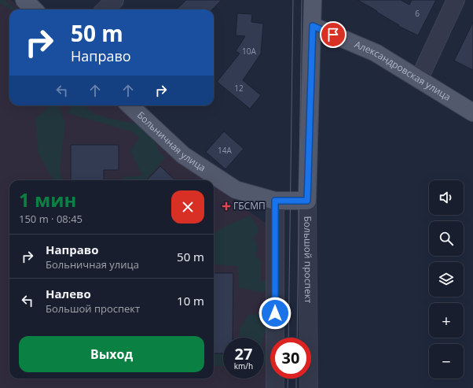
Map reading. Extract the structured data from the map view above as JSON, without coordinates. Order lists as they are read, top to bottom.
{
  "streets": {
    "main road": ["Александровская улица", "Больничная улица", "Большой проспект"]
  },
  "crossings": [
    ["Александровская улица", "Большой проспект"],
    ["Больничная улица", "Большой проспект"]
  ],
  "places": {
    "health": ["ГБСМП"]
  },
  "house_numbers": [
    "6",
    "10А",
    "12",
    "14А"
  ],
  "page": {
    "turn": ["50 m", "Направо"],
    "map_buttons": ["+", "−"],
    "heading": ["1 мин", "150 m · 08:45"],
    "list": [
      {
        "name": "Направо",
        "note": "Больничная улица",
        "value": "50 m"
      },
      {
        "name": "Налево",
        "note": "Большой проспект",
        "value": "10 m"
      }
    ],
    "buttons": "Выход",
    "speed": "27 km/h",
    "limit": "30"
  }
}
